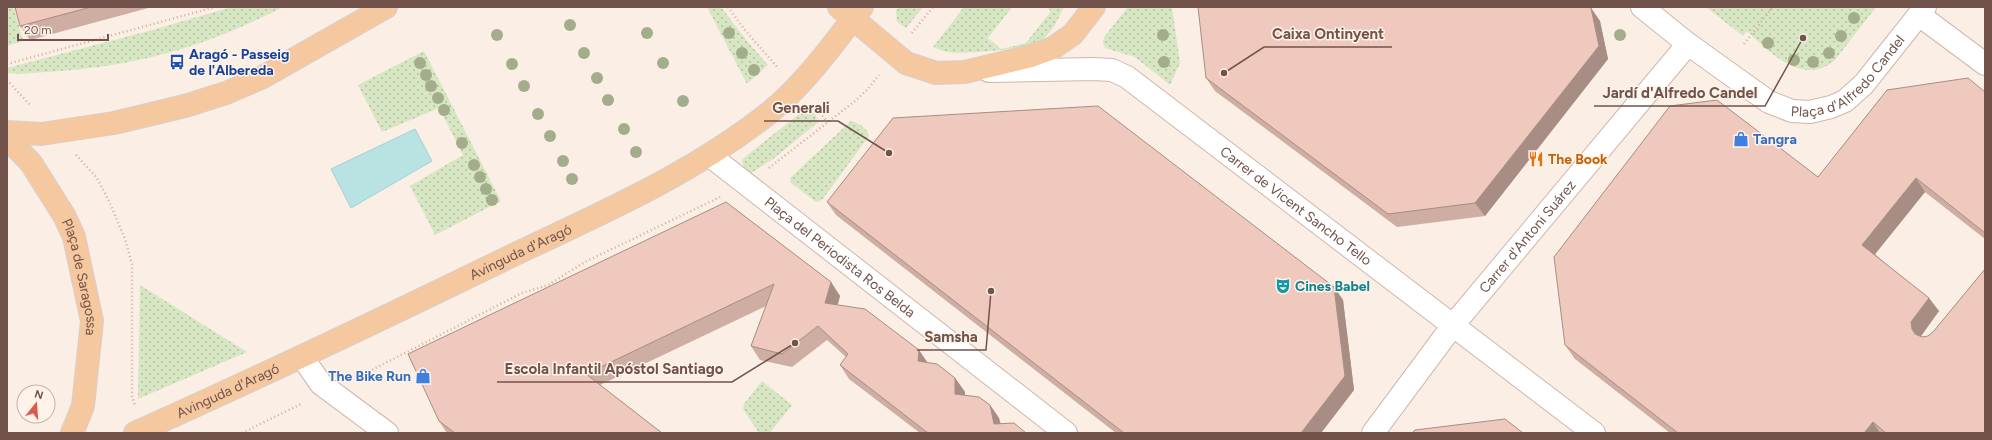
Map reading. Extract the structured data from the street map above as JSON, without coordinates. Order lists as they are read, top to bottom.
{
  "streets": {
    "main road": ["Avinguda d'Aragó", "Plaça de Saragossa"],
    "street": [
      "Plaça d'Alfredo Candel",
      "Carrer de Vicent Sancho Tello",
      "Carrer d'Antoni Suárez",
      "Plaça del Periodista Ros Belda"
    ]
  },
  "crossings": [
    ["Plaça d'Alfredo Candel", "Carrer d'Antoni Suárez"],
    ["Carrer de Vicent Sancho Tello", "Carrer d'Antoni Suárez"],
    ["Avinguda d'Aragó", "Plaça del Periodista Ros Belda"]
  ],
  "places": {
    "other": [
      "Jardí d'Alfredo Candel",
      "Caixa Ontinyent",
      "Generali",
      "Samsha",
      "Escola Infantil Apóstol Santiago"
    ],
    "bus stop": ["Aragó - Passeig de l'Albereda"],
    "shop": ["Tangra", "The Bike Run"],
    "restaurant": ["The Book"],
    "theatre": ["Cines Babel"]
  },
  "scale_bar": "20 m",
  "north": "top"
}
